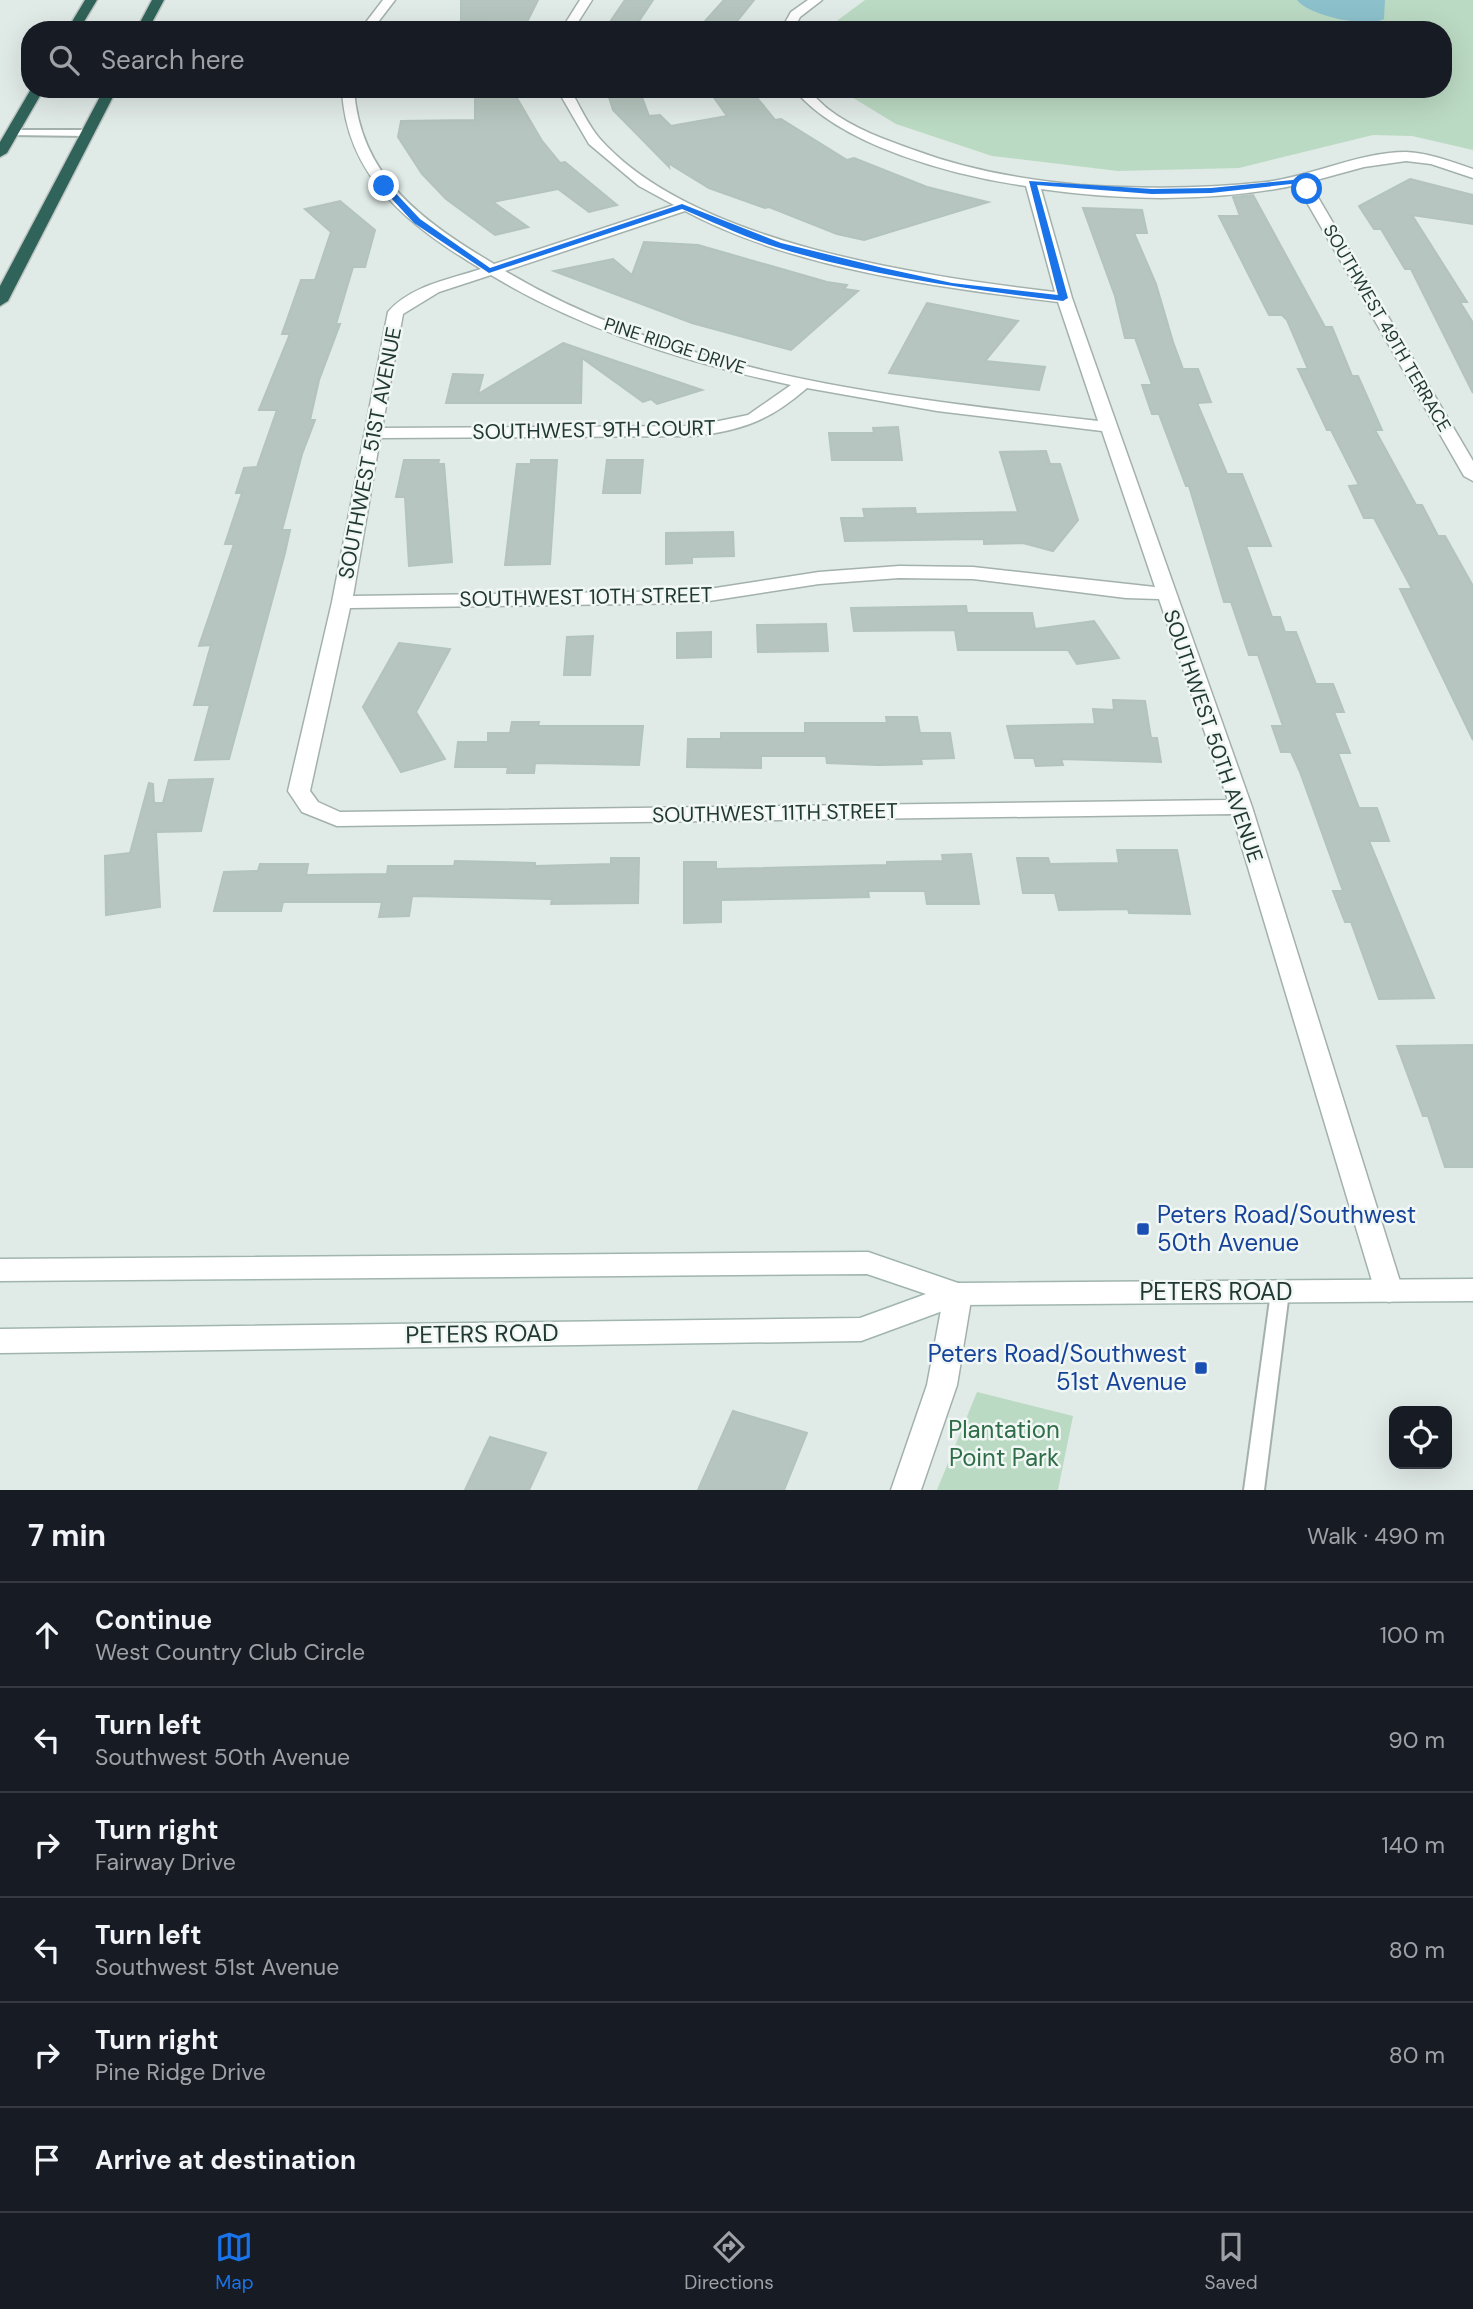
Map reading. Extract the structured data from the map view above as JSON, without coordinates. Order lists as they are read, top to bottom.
{
  "streets": {
    "street": [
      "SOUTHWEST 49TH TERRACE",
      "PINE RIDGE DRIVE",
      "SOUTHWEST 9TH COURT",
      "SOUTHWEST 51ST AVENUE",
      "SOUTHWEST 10TH STREET",
      "SOUTHWEST 50TH AVENUE",
      "SOUTHWEST 11TH STREET",
      "PETERS ROAD"
    ]
  },
  "crossings": [
    ["PINE RIDGE DRIVE", "SOUTHWEST 9TH COURT"],
    ["PINE RIDGE DRIVE", "SOUTHWEST 51ST AVENUE"],
    ["PINE RIDGE DRIVE", "SOUTHWEST 50TH AVENUE"],
    ["SOUTHWEST 9TH COURT", "SOUTHWEST 51ST AVENUE"],
    ["SOUTHWEST 51ST AVENUE", "SOUTHWEST 10TH STREET"],
    ["SOUTHWEST 51ST AVENUE", "SOUTHWEST 11TH STREET"],
    ["SOUTHWEST 10TH STREET", "SOUTHWEST 50TH AVENUE"],
    ["SOUTHWEST 50TH AVENUE", "SOUTHWEST 11TH STREET"],
    ["SOUTHWEST 50TH AVENUE", "PETERS ROAD"]
  ],
  "parks": ["Plantation Point Park"],
  "places": {
    "transit": ["Peters Road/Southwest 50th Avenue", "Peters Road/Southwest 51st Avenue"]
  },
  "page": {
    "search": "Search here",
    "heading": ["7 min", "Walk · 490 m"],
    "list": [
      ["Continue", "West Country Club Circle", "100 m"],
      ["Turn left", "Southwest 50th Avenue", "90 m"],
      ["Turn right", "Fairway Drive", "140 m"],
      ["Turn left", "Southwest 51st Avenue", "80 m"],
      ["Turn right", "Pine Ridge Drive", "80 m"],
      "Arrive at destination"
    ],
    "nav": ["Map", "Directions", "Saved"]
  }
}
